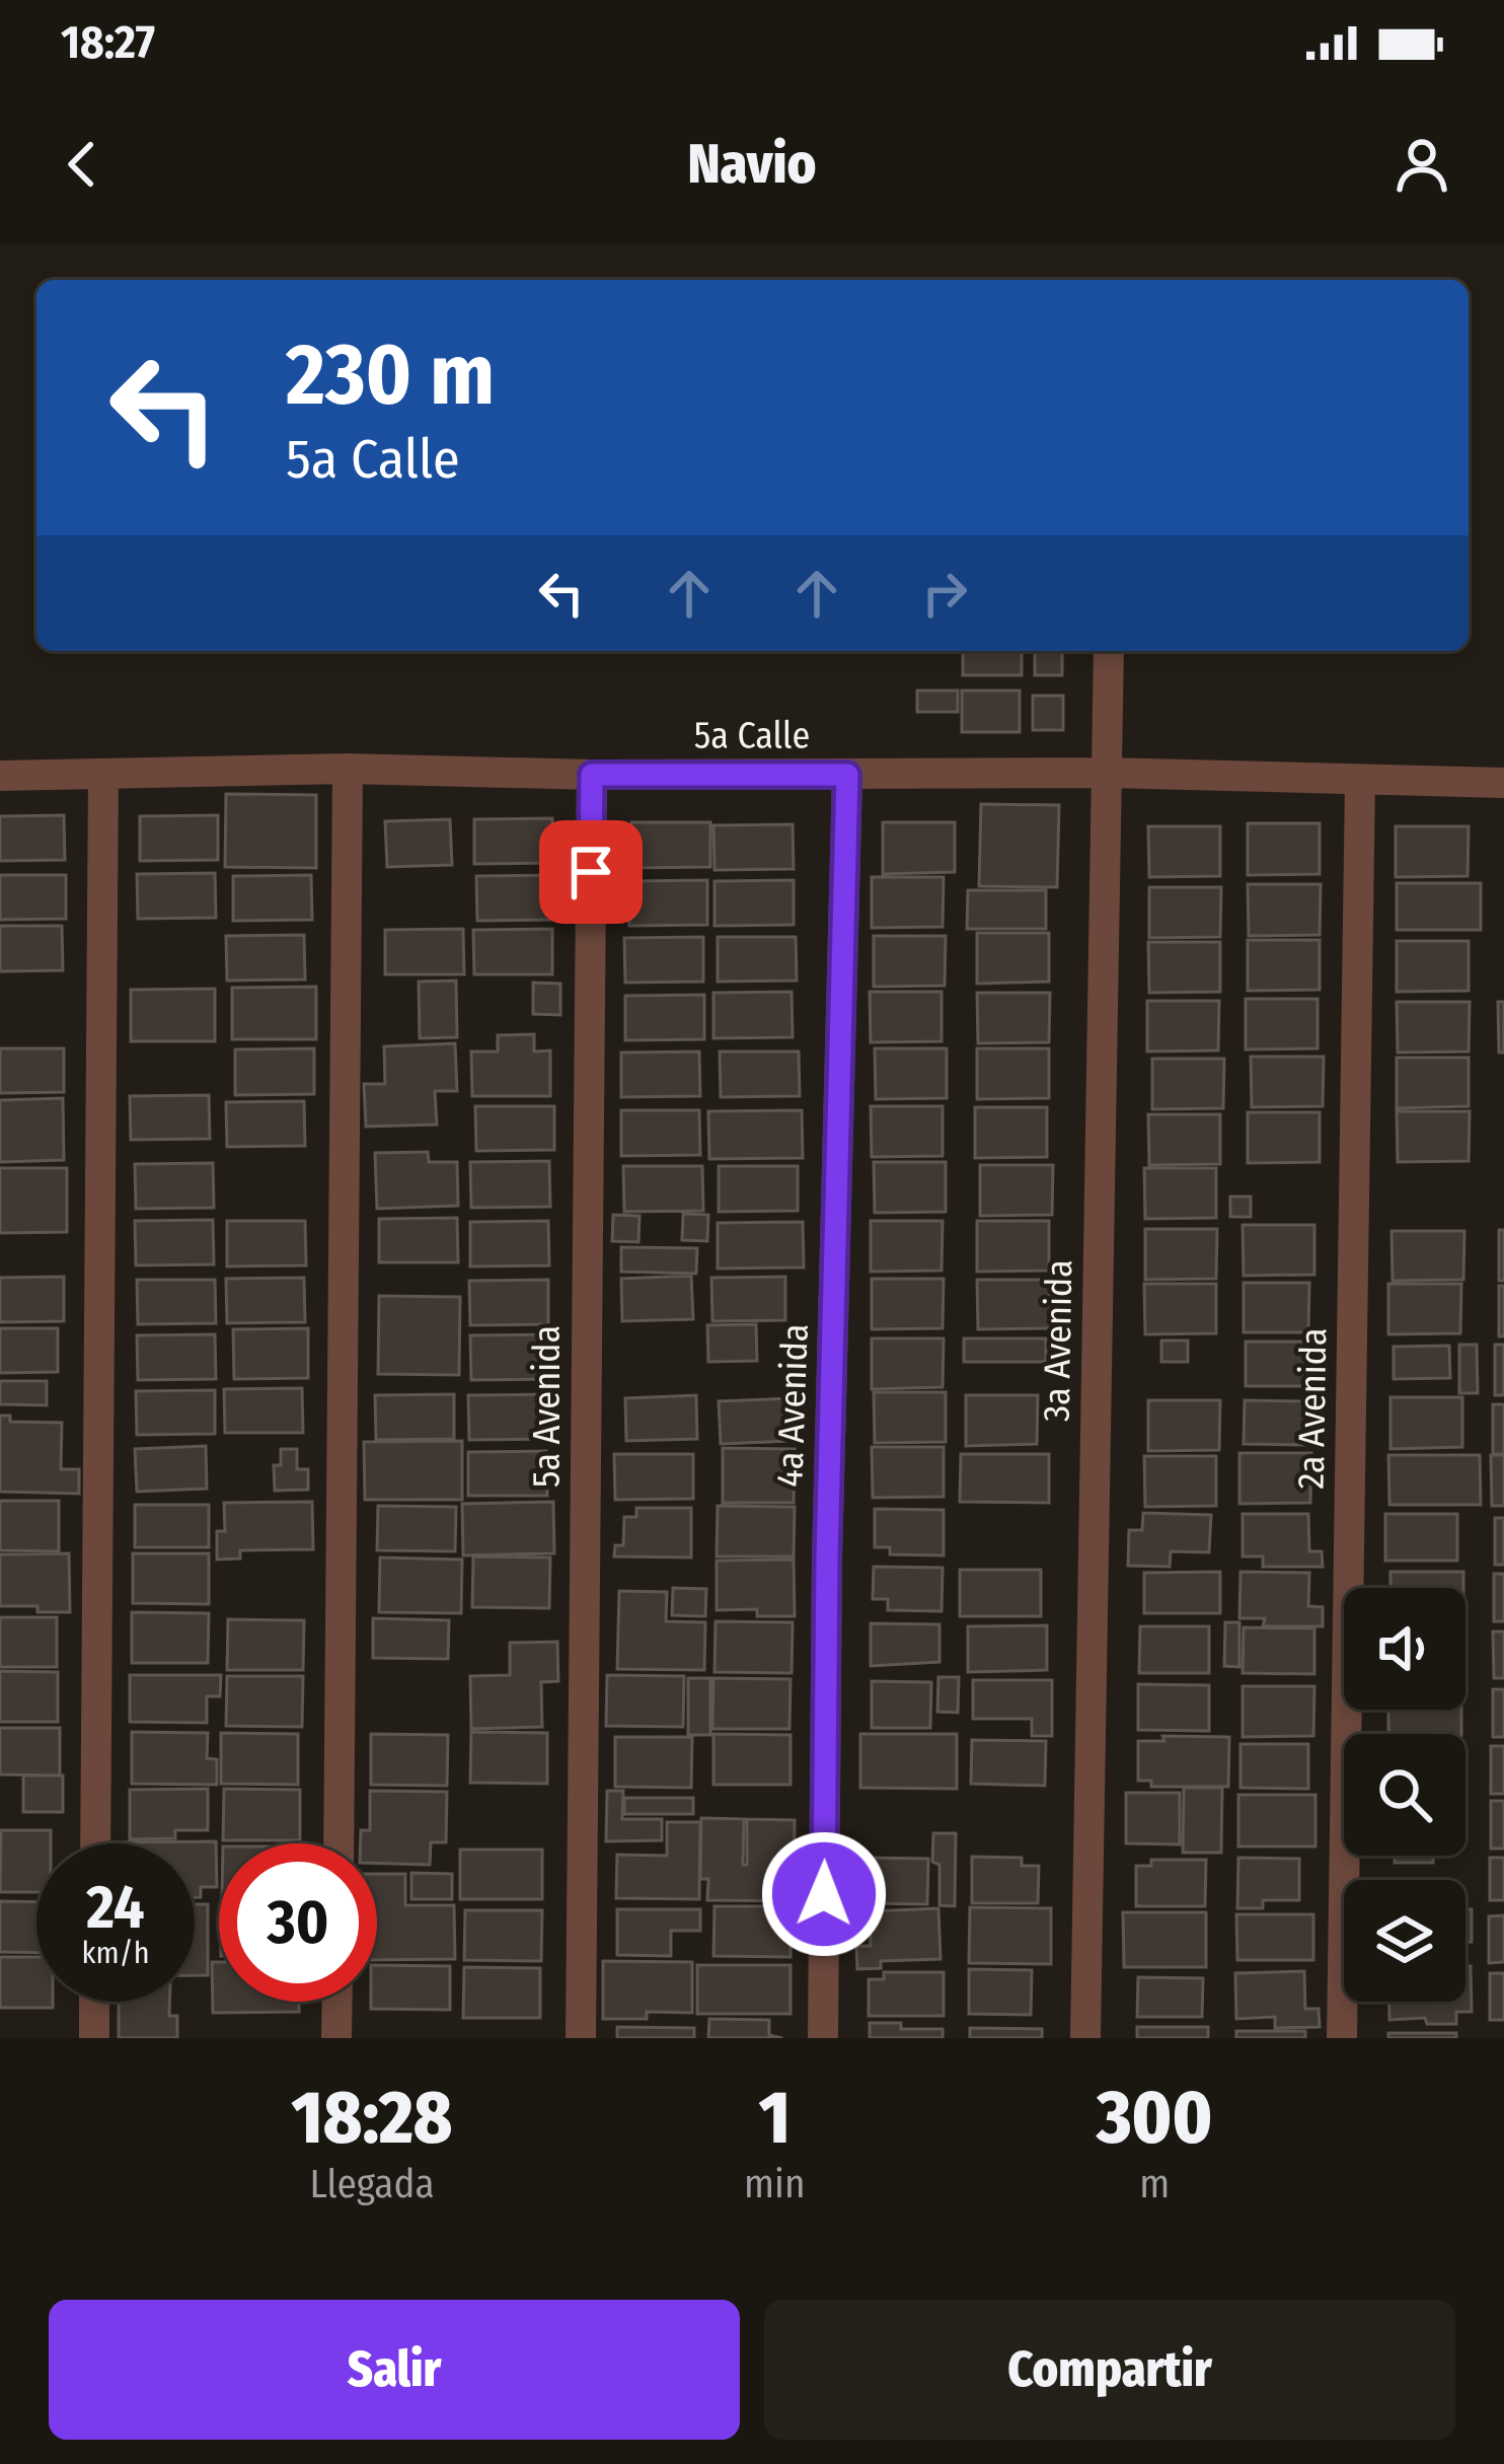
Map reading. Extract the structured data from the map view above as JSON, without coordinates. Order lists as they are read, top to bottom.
{
  "streets": {
    "street": [
      "5a Calle",
      "3a Avenida",
      "4a Avenida",
      "5a Avenida",
      "2a Avenida"
    ]
  },
  "crossings": [
    ["5a Calle", "3a Avenida"],
    ["5a Calle", "4a Avenida"],
    ["5a Calle", "5a Avenida"],
    ["5a Calle", "2a Avenida"]
  ],
  "page": {
    "status": "18:27",
    "header": "Navio",
    "turn": ["230 m", "5a Calle"],
    "speed": "24 km/h",
    "limit": "30",
    "eta": [
      "18:28",
      "Llegada",
      "1",
      "min",
      "300",
      "m"
    ],
    "buttons": ["Salir", "Compartir"]
  }
}
